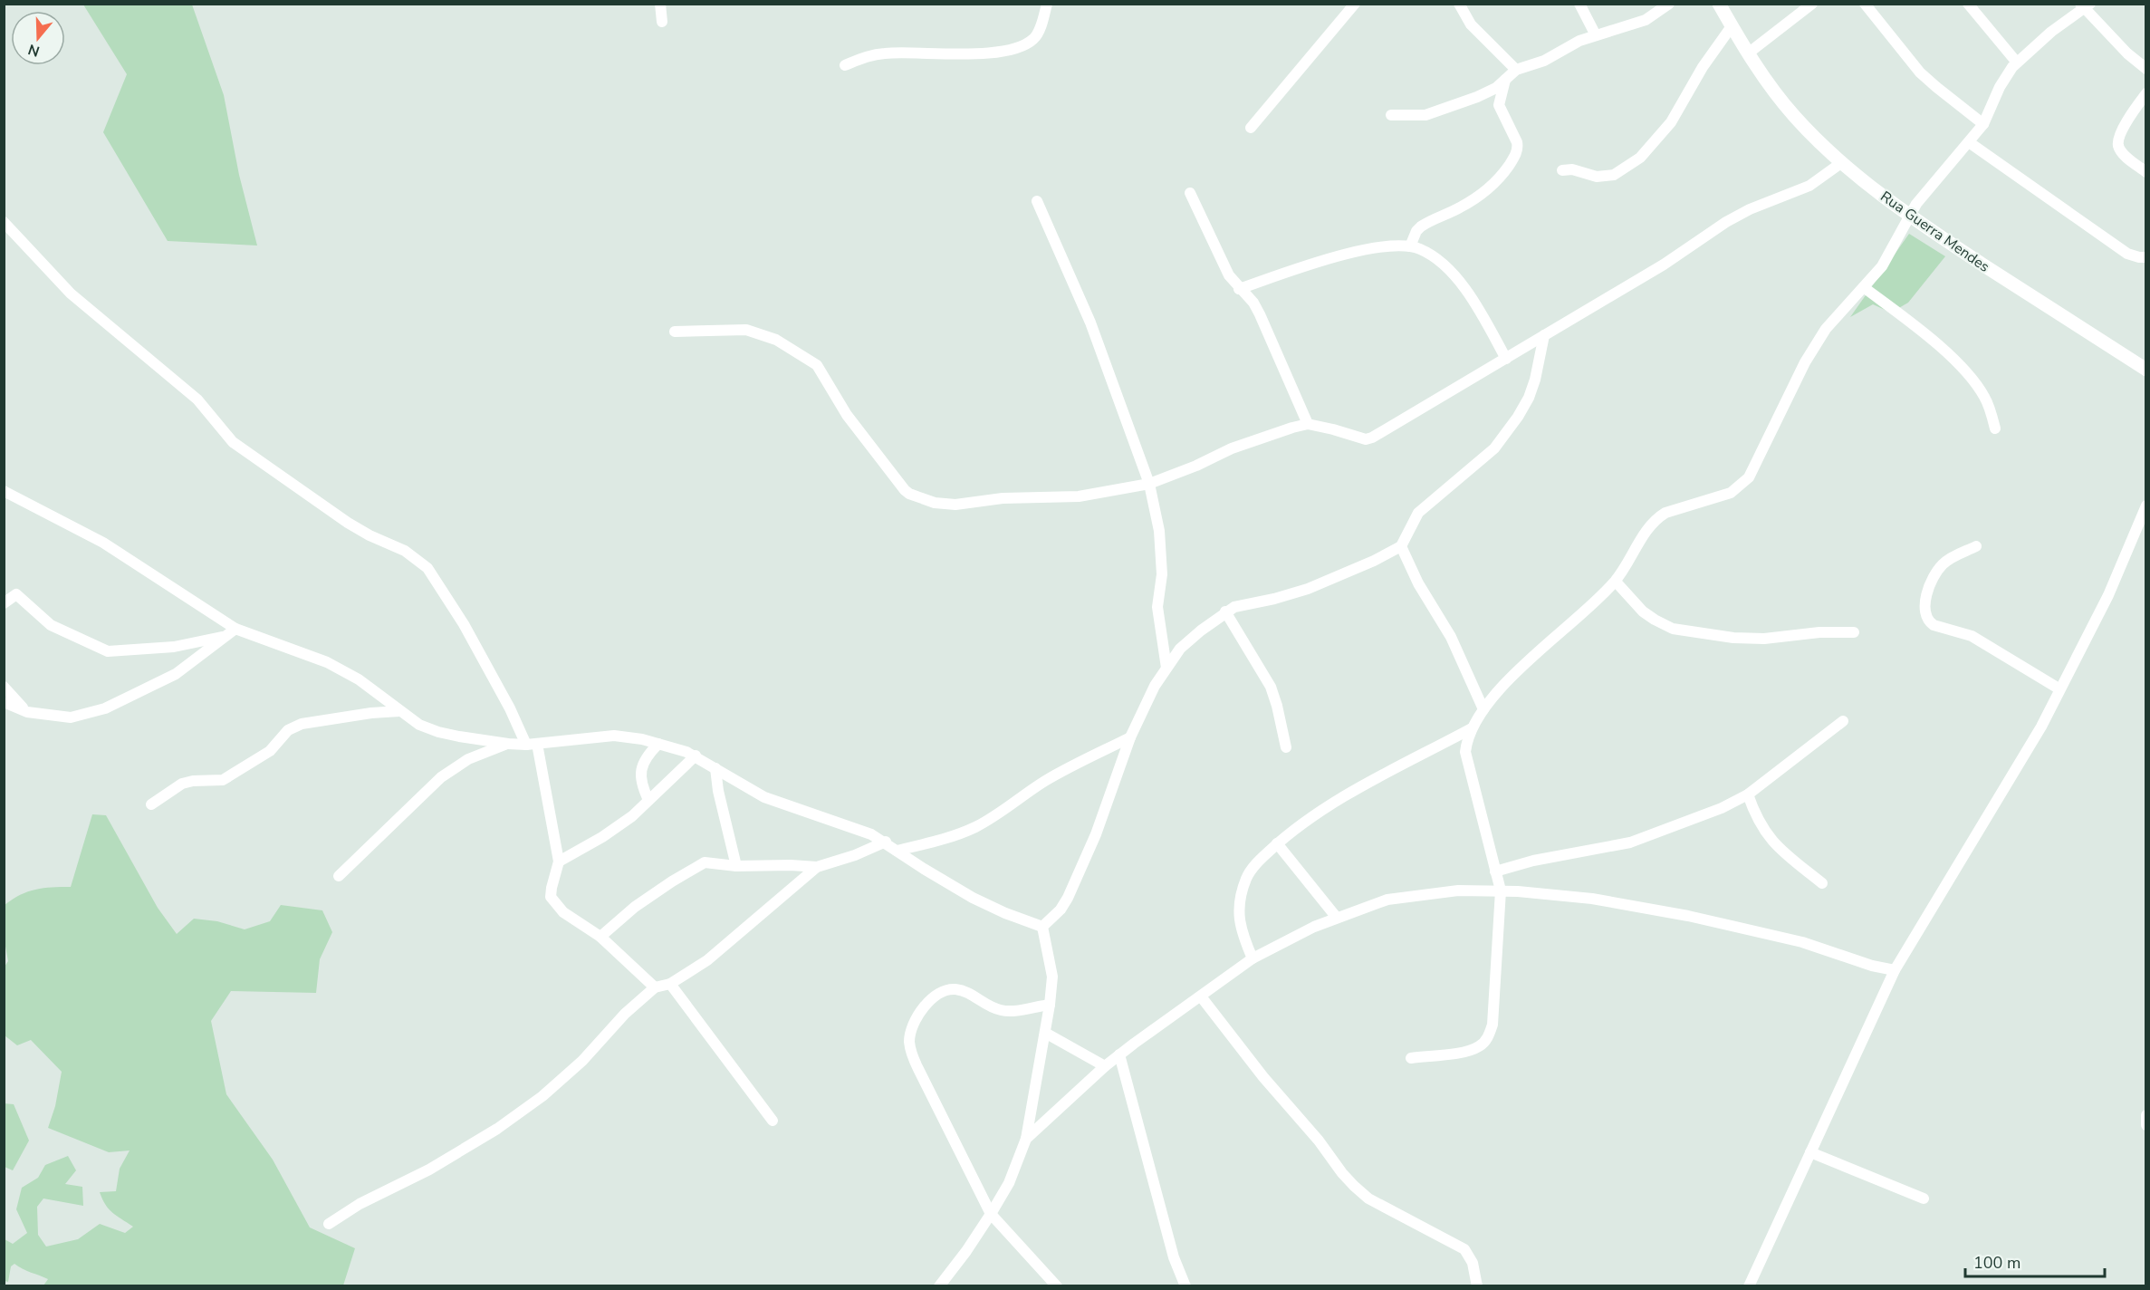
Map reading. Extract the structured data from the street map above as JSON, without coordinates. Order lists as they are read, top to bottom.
{
  "streets": {
    "street": ["Rua Guerra Mendes"]
  },
  "scale_bar": "100 m",
  "north": "bottom"
}
